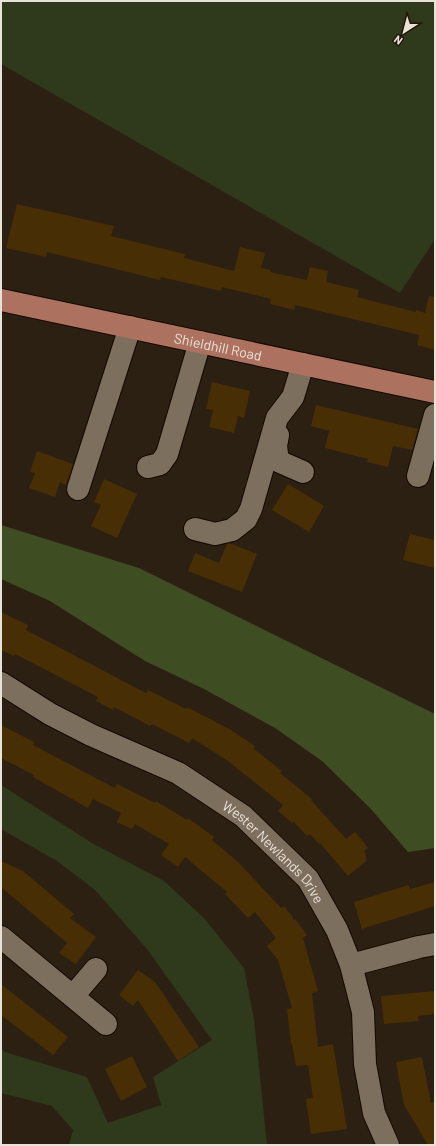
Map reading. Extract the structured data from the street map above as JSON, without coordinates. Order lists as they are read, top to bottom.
{
  "streets": {
    "main road": ["Shieldhill Road"],
    "street": ["Wester Newlands Drive"]
  },
  "north": "bottom left"
}
